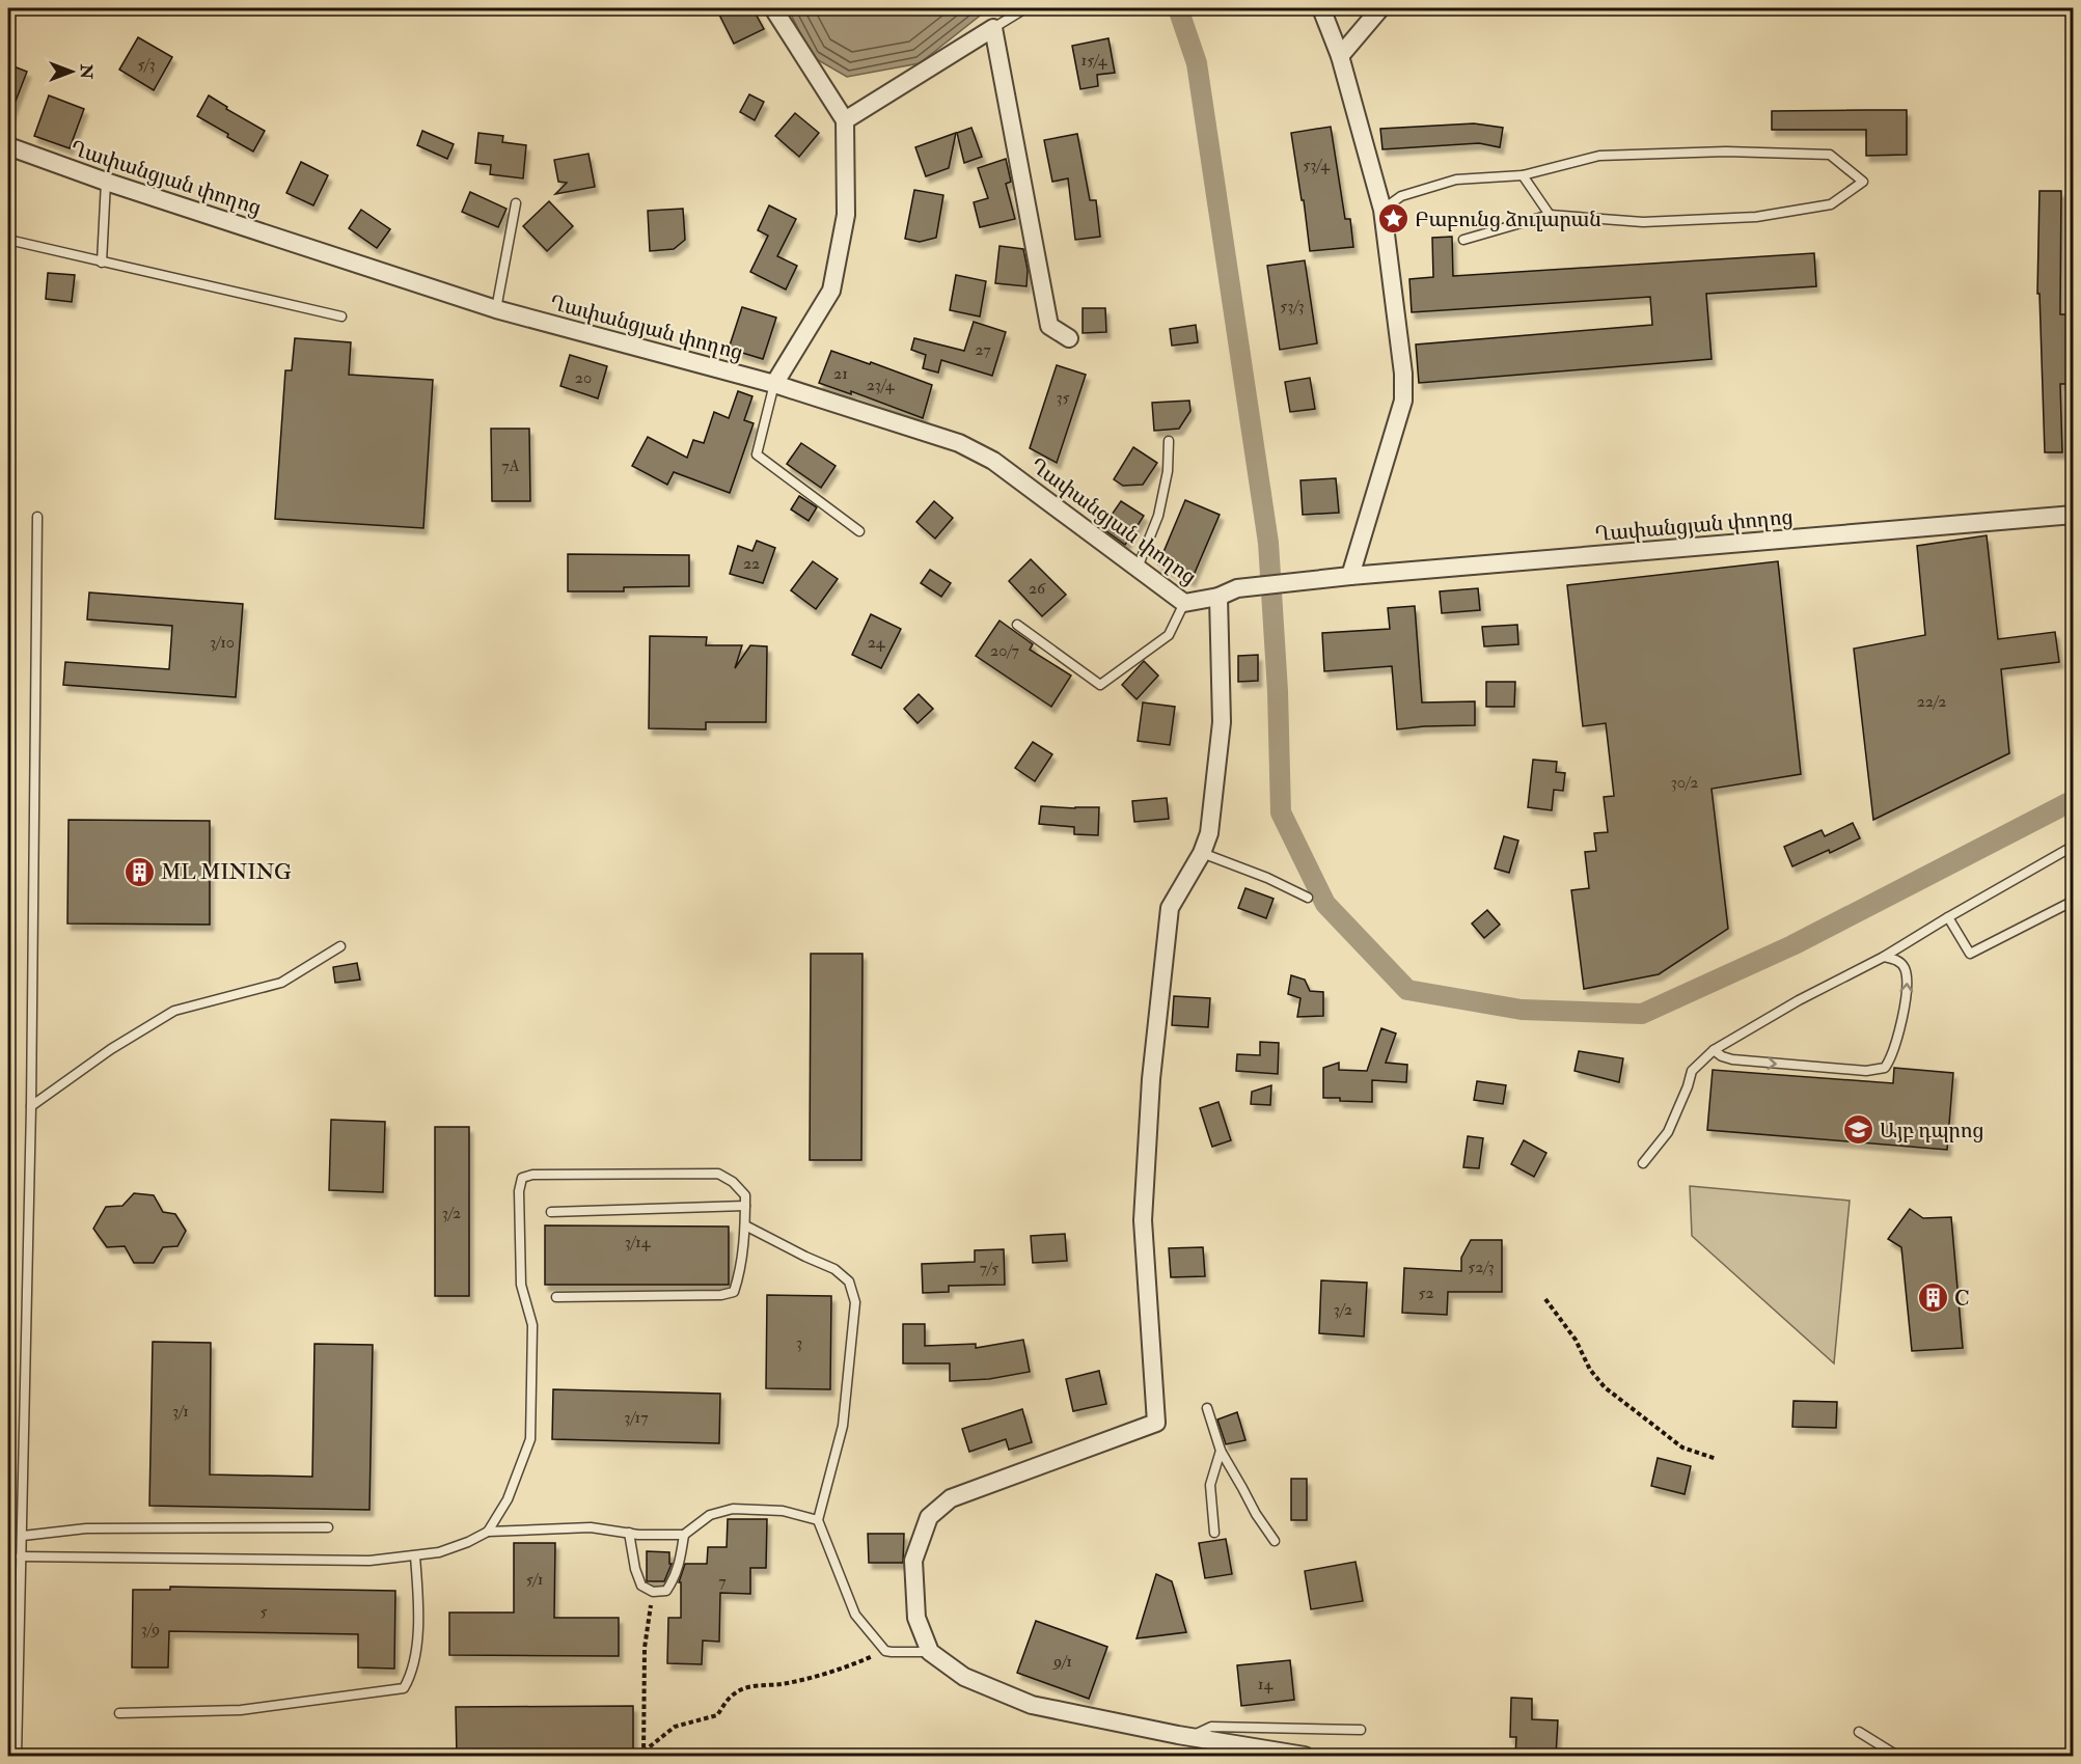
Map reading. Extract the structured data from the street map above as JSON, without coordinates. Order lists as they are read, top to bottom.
{
  "streets": {
    "street": ["Ղափանցյան փողոց"]
  },
  "places": {
    "place": ["Բաբունց ձուլարան"],
    "building": ["ML MINING", "C"],
    "school or university": ["Այբ դպրոց"]
  },
  "house_numbers": [
    "15/4",
    "5/3",
    "53/4",
    "53/3",
    "27",
    "21",
    "20",
    "23/4",
    "35",
    "7A",
    "22",
    "26",
    "3/10",
    "24",
    "20/7",
    "22/2",
    "30/2",
    "3/2",
    "3/14",
    "52/3",
    "7/5",
    "52",
    "3/2",
    "3",
    "3/1",
    "3/17",
    "5/1",
    "7",
    "5",
    "3/9",
    "9/1",
    "14"
  ],
  "north": "right"
}
